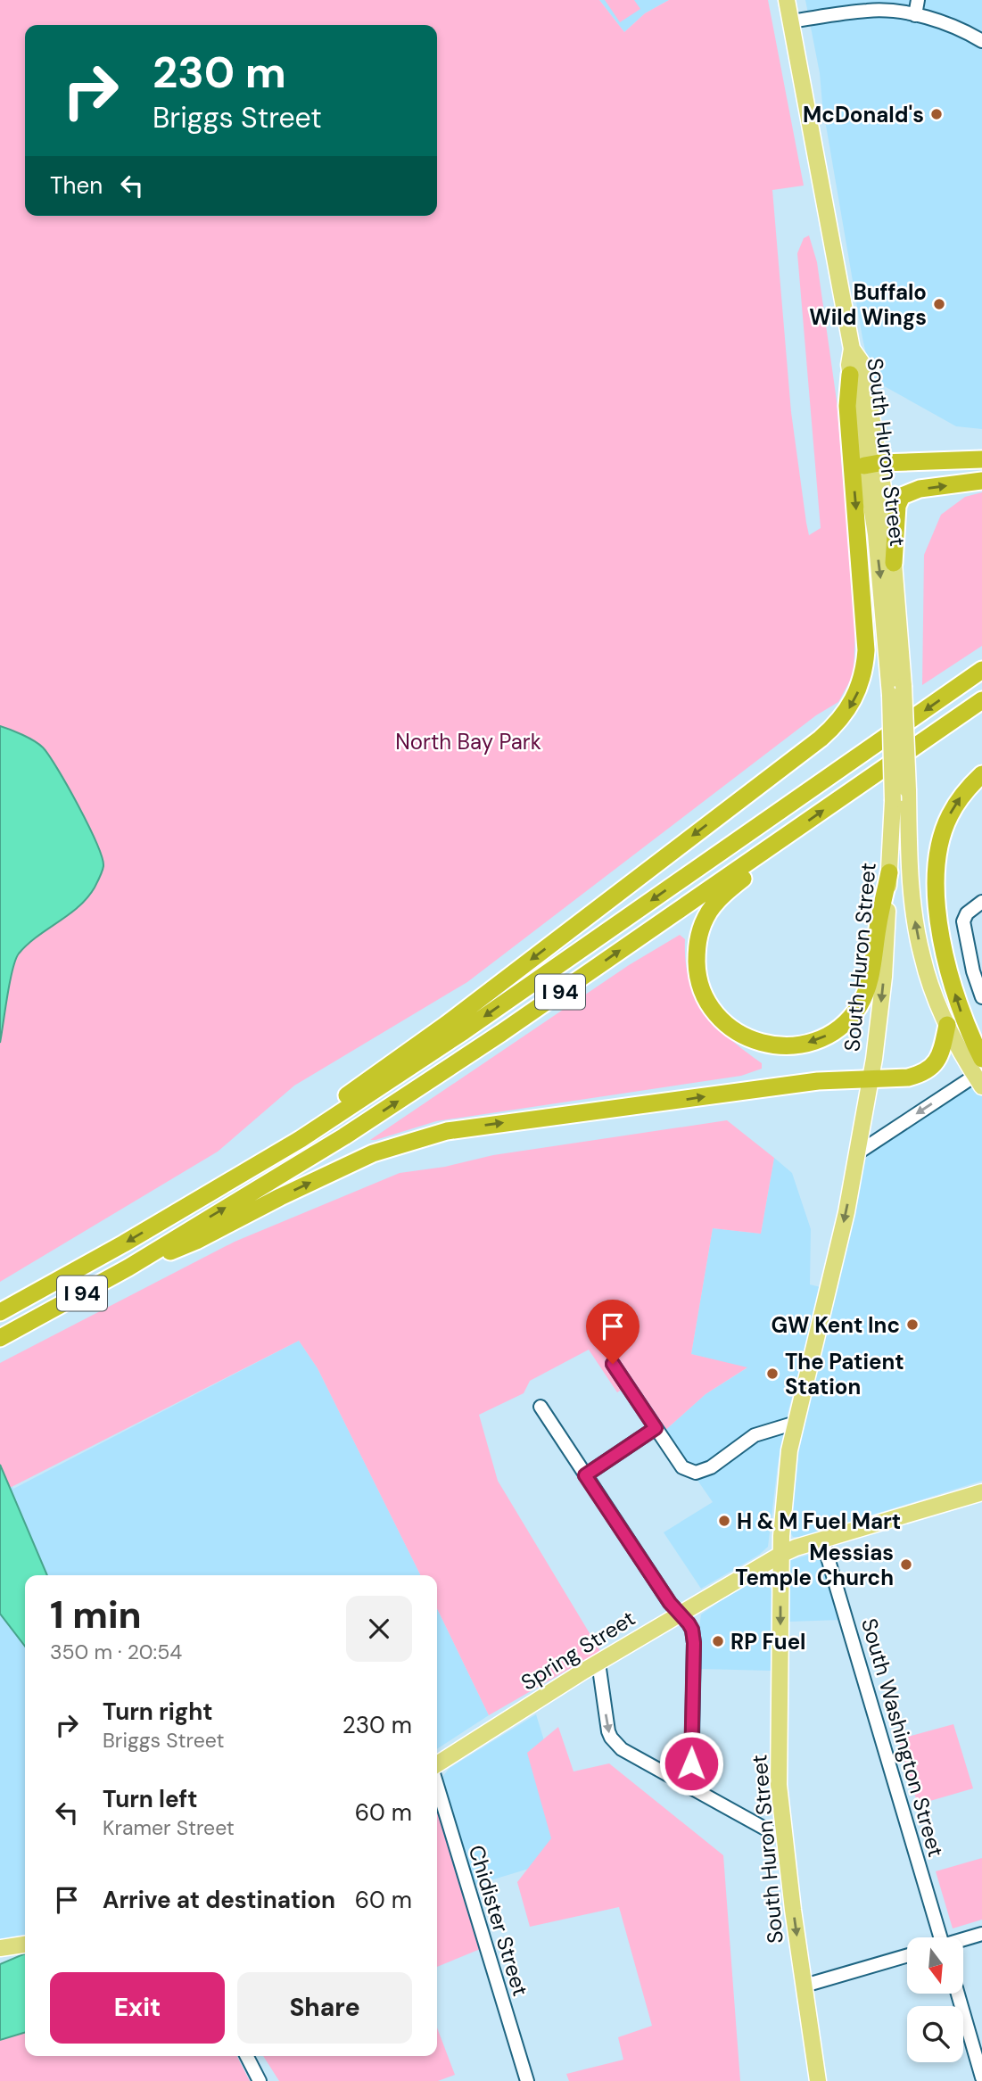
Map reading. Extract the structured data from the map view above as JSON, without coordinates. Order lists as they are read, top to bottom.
{
  "streets": {
    "highway": ["I 94"],
    "main road": ["South Huron Street", "Spring Street"],
    "street": ["South Washington Street", "Chidister Street"]
  },
  "crossings": [
    ["South Huron Street", "Spring Street"],
    ["Spring Street", "South Washington Street"]
  ],
  "parks": ["North Bay Park"],
  "places": [
    "McDonald's",
    "Buffalo Wild Wings",
    "GW Kent Inc",
    "The Patient Station",
    "H & M Fuel Mart",
    "Messias Temple Church",
    "RP Fuel"
  ],
  "north": "bottom",
  "page": {
    "turn": ["230 m", "Briggs Street"],
    "then": "Then",
    "heading": ["1 min", "350 m · 20:54"],
    "list": [
      {
        "name": "Turn right",
        "note": "Briggs Street",
        "value": "230 m"
      },
      {
        "name": "Turn left",
        "note": "Kramer Street",
        "value": "60 m"
      },
      {
        "name": "Arrive at destination",
        "value": "60 m"
      }
    ],
    "buttons": ["Exit", "Share"]
  }
}
